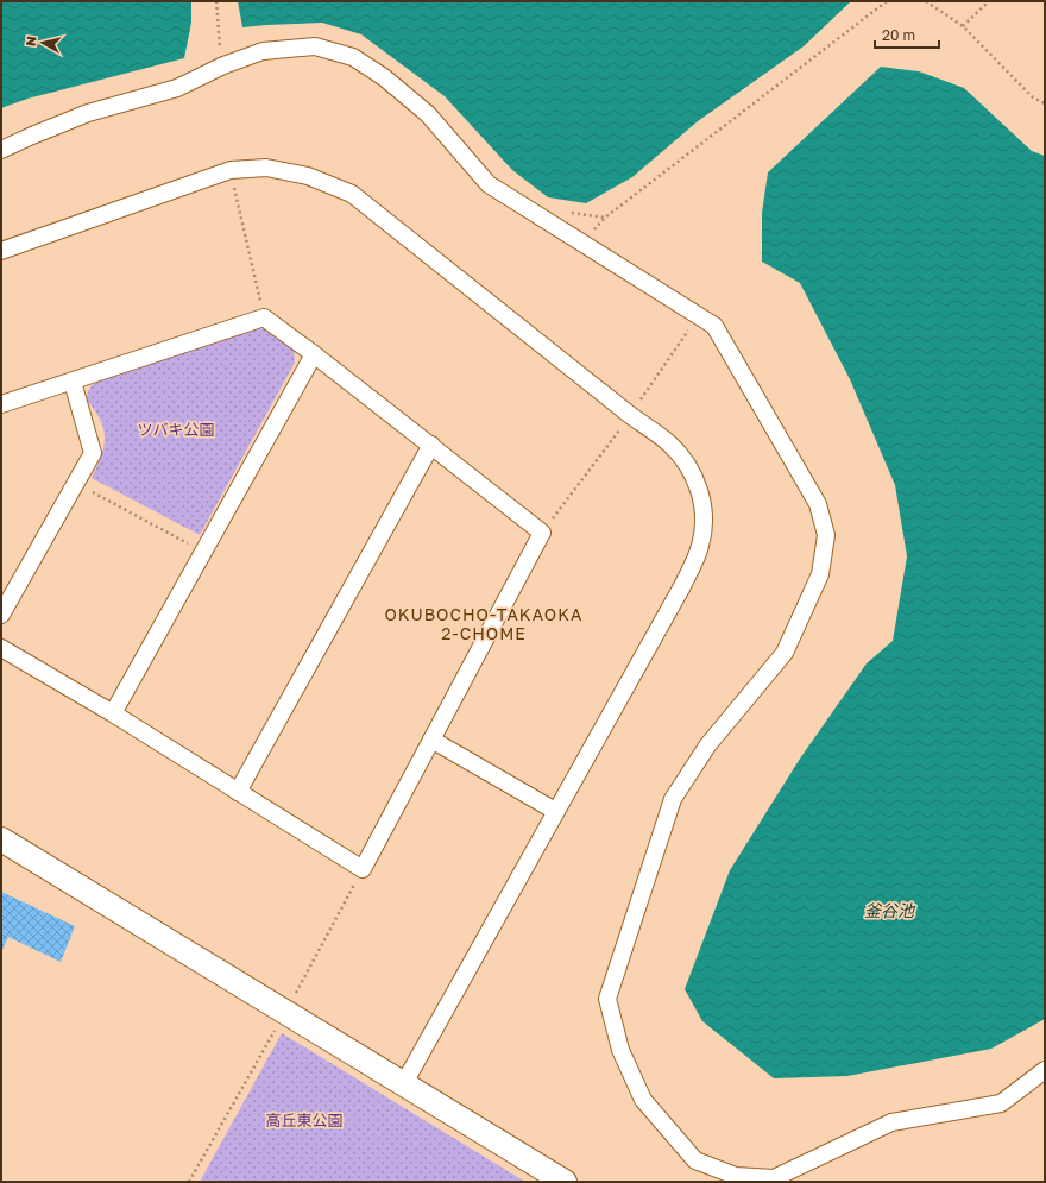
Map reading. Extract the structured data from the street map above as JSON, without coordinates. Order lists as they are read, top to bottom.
{
  "districts": ["OKUBOCHO-TAKAOKA 2-CHOME"],
  "water": ["釜谷池"],
  "parks": ["ツバキ公園", "高丘東公園"],
  "scale_bar": "20 m",
  "north": "left"
}
